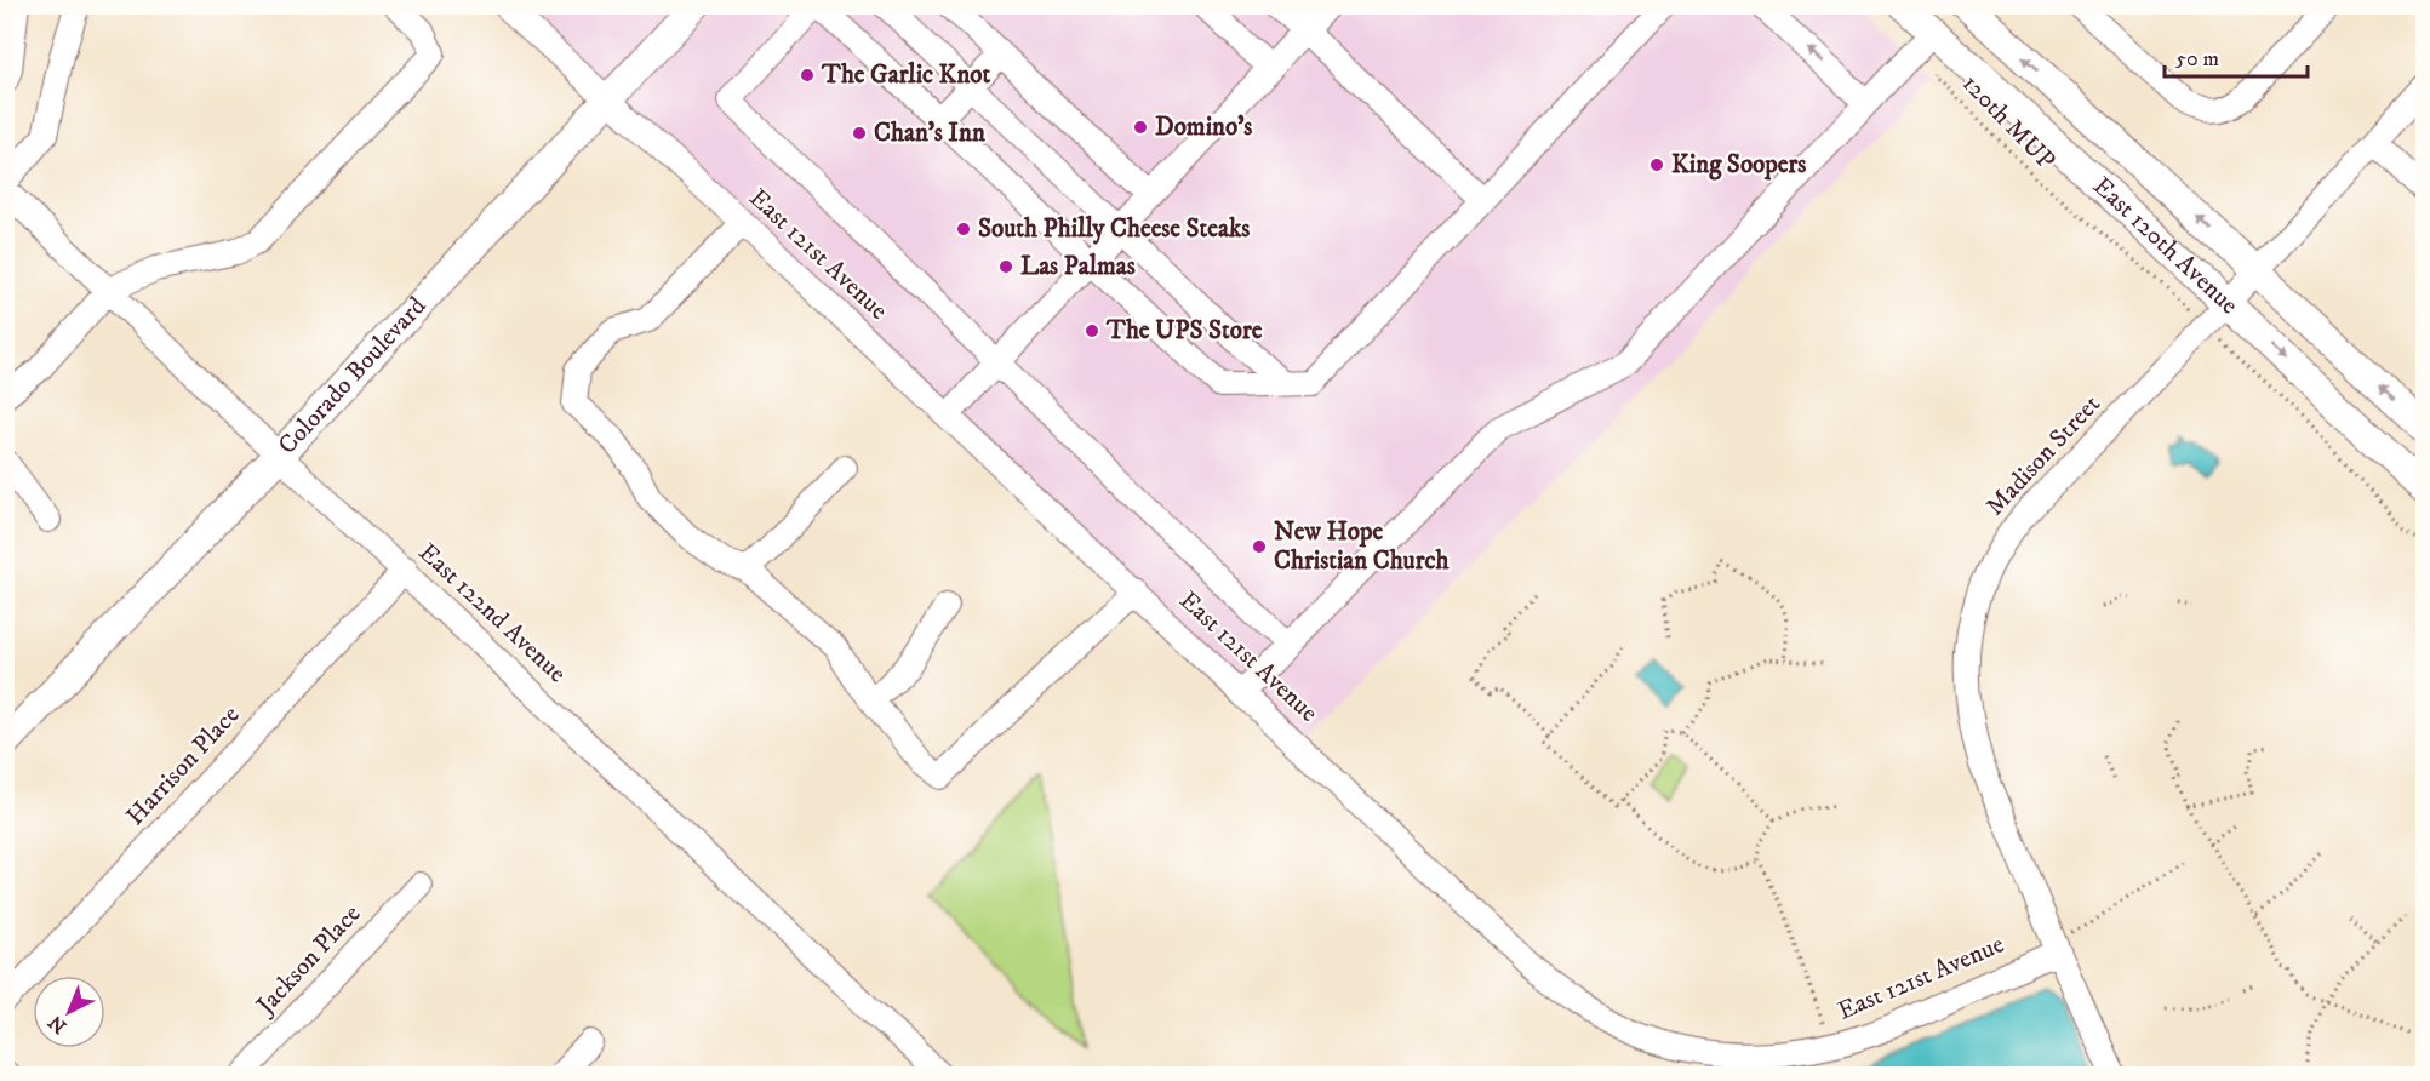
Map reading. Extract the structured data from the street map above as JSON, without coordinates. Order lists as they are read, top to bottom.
{
  "streets": {
    "main road": ["East 120th Avenue", "Colorado Boulevard"],
    "street": [
      "East 121st Avenue",
      "Madison Street",
      "East 122nd Avenue",
      "Harrison Place",
      "Jackson Place"
    ],
    "path": ["120th MUP"]
  },
  "crossings": [
    ["East 120th Avenue", "Madison Street"],
    ["East 121st Avenue", "Colorado Boulevard"],
    ["East 121st Avenue", "Madison Street"],
    ["Colorado Boulevard", "East 122nd Avenue"],
    ["East 122nd Avenue", "Harrison Place"]
  ],
  "places": [
    "The Garlic Knot",
    "Domino's",
    "Chan's Inn",
    "King Soopers",
    "South Philly Cheese Steaks",
    "Las Palmas",
    "The UPS Store",
    "New Hope Christian Church"
  ],
  "scale_bar": "50 m",
  "north": "bottom left"
}
